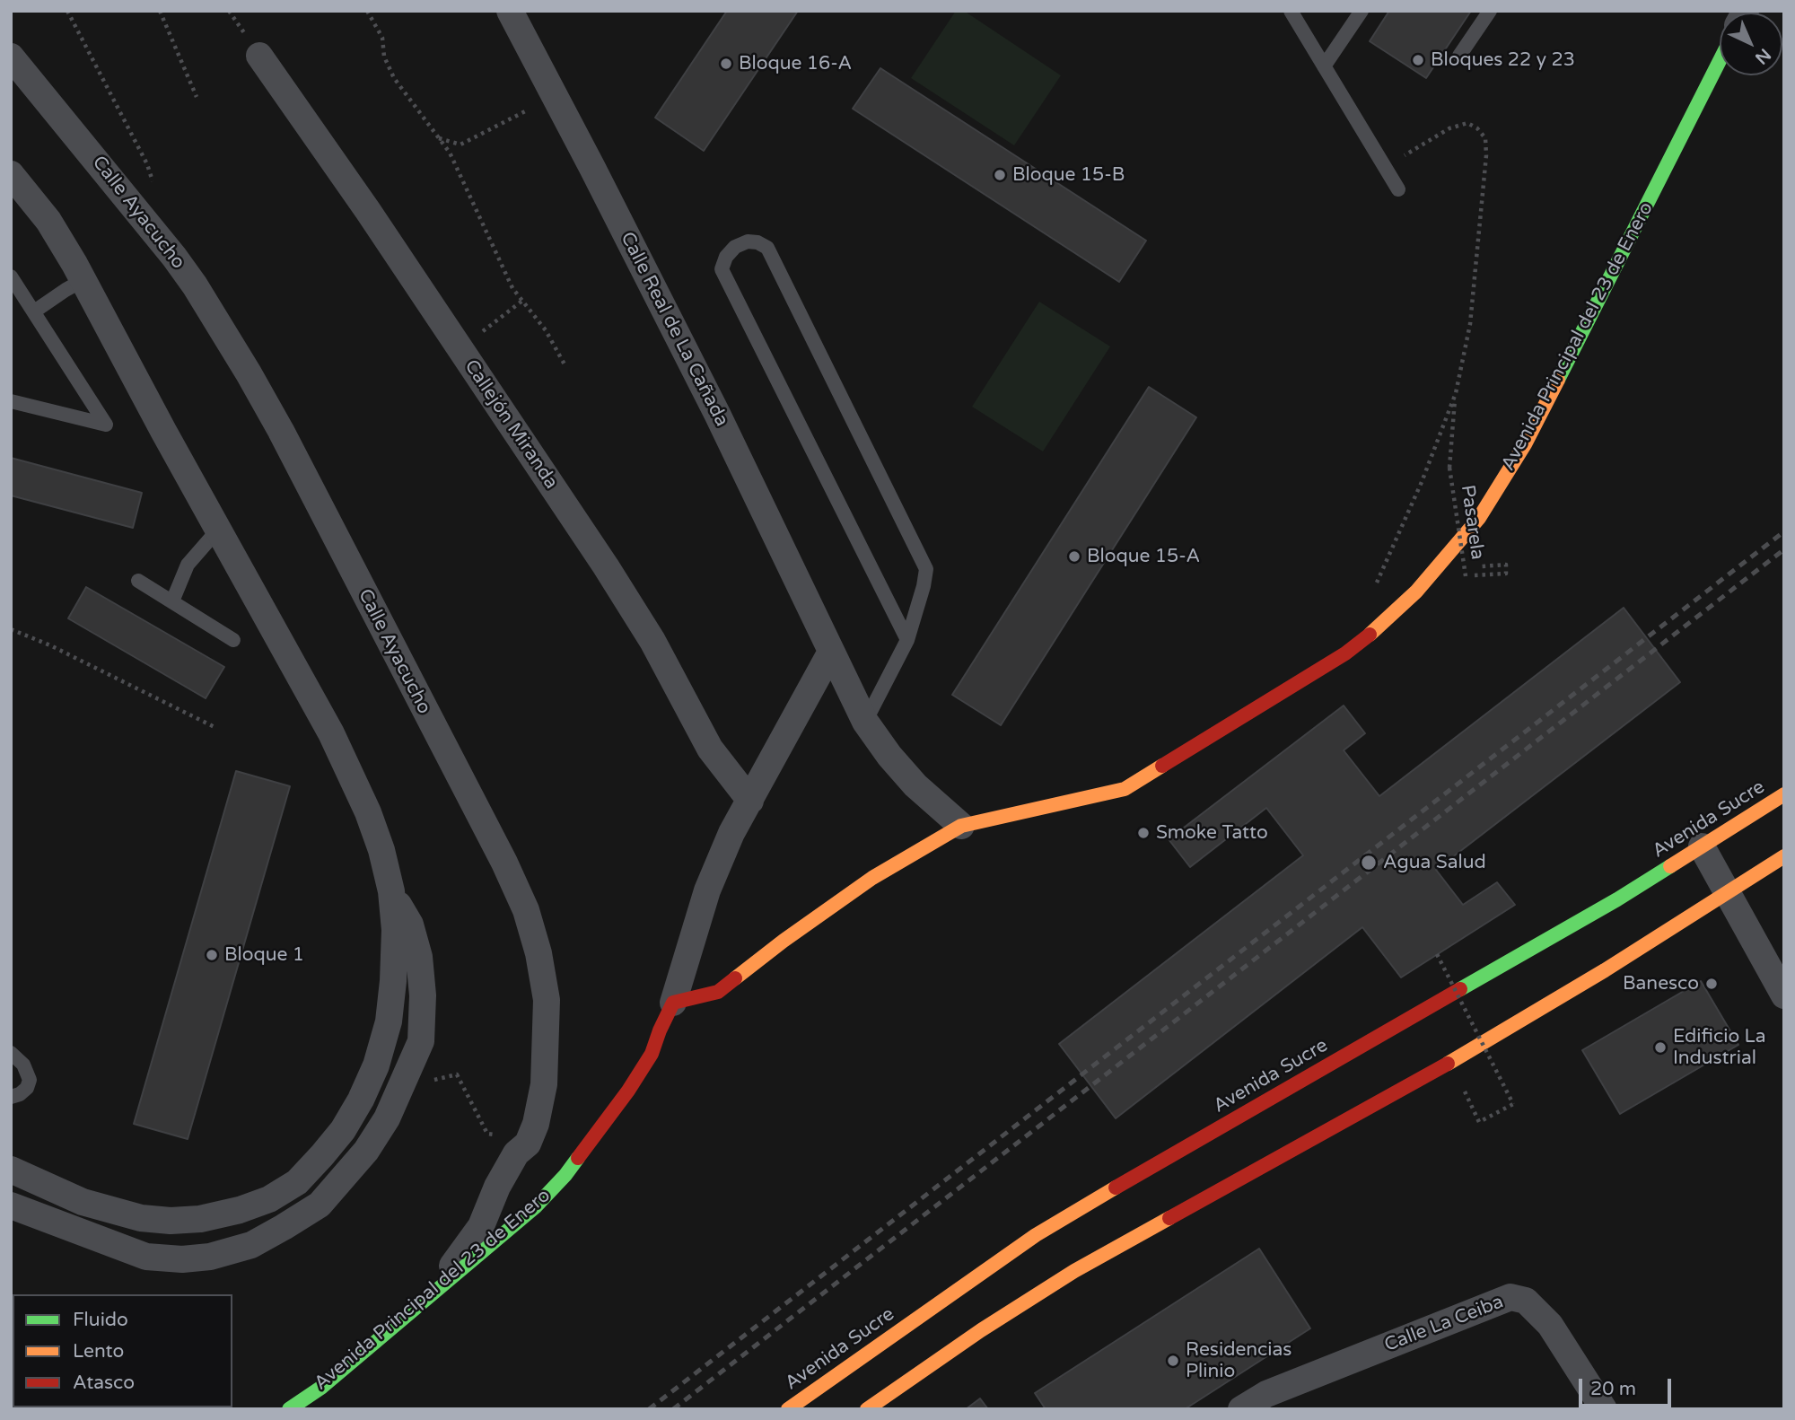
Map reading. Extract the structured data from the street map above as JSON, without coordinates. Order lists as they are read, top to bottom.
{
  "streets": {
    "main road": ["Avenida Principal del 23 de Enero", "Avenida Sucre"],
    "street": [
      "Calle Ayacucho",
      "Calle Real de La Cañada",
      "Callejón Miranda",
      "Calle La Ceiba"
    ],
    "path": ["Pasarela"]
  },
  "crossings": [
    ["Calle Ayacucho", "Avenida Principal del 23 de Enero"],
    ["Calle Real de La Cañada", "Avenida Principal del 23 de Enero"]
  ],
  "places": [
    "Bloques 22 y 23",
    "Bloque 16-A",
    "Bloque 15-B",
    "Bloque 15-A",
    "Smoke Tatto",
    "Agua Salud",
    "Bloque 1",
    "Banesco",
    "Edificio La Industrial",
    "Residencias Plinio"
  ],
  "legend": ["Fluido", "Lento", "Atasco"],
  "scale_bar": "20 m",
  "north": "bottom right"
}
